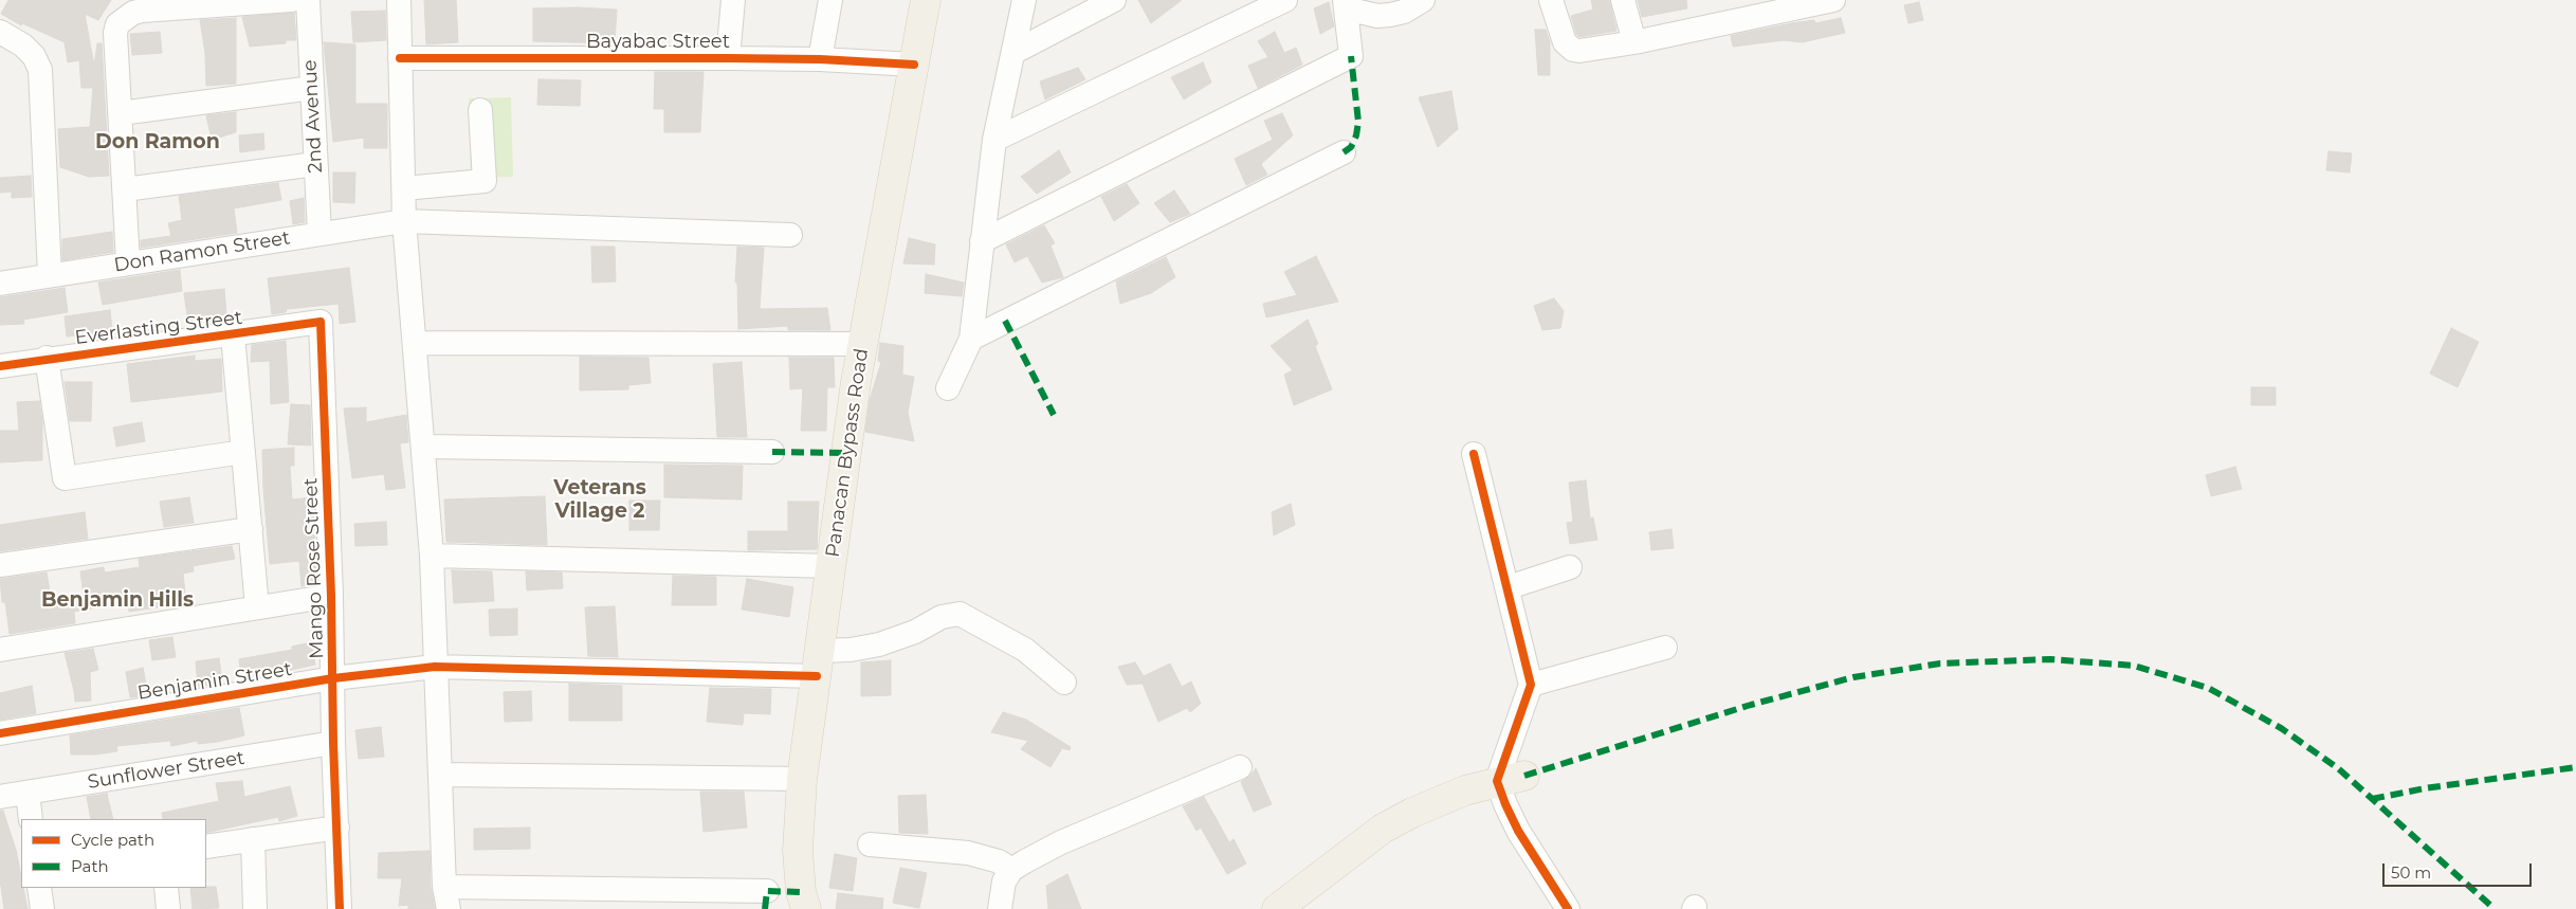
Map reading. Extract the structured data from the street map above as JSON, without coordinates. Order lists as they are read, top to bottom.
{
  "streets": {
    "main road": ["Panacan Bypass Road"],
    "street": [
      "Bayabac Street",
      "2nd Avenue",
      "Don Ramon Street",
      "Everlasting Street",
      "Mango Rose Street",
      "Benjamin Street",
      "Sunflower Street"
    ]
  },
  "crossings": [
    ["Bayabac Street", "Panacan Bypass Road"],
    ["2nd Avenue", "Don Ramon Street"],
    ["Everlasting Street", "Mango Rose Street"],
    ["Panacan Bypass Road", "Benjamin Street"],
    ["Mango Rose Street", "Benjamin Street"],
    ["Mango Rose Street", "Sunflower Street"]
  ],
  "districts": ["Don Ramon", "Veterans Village 2", "Benjamin Hills"],
  "legend": ["Cycle path", "Path"],
  "scale_bar": "50 m"
}
